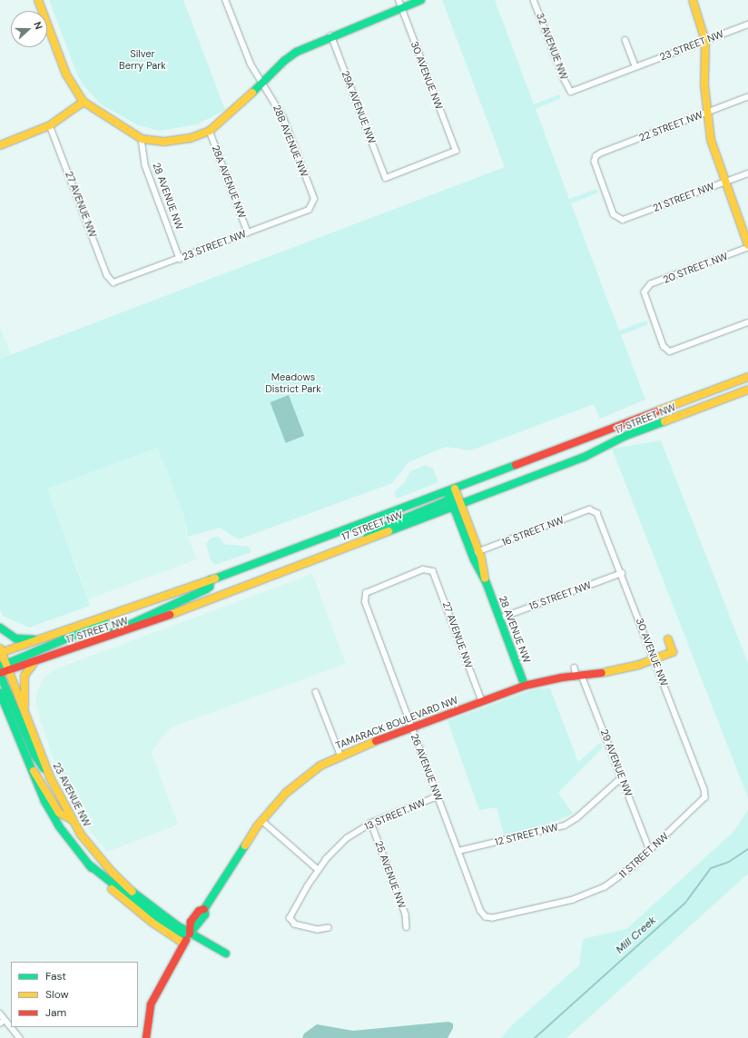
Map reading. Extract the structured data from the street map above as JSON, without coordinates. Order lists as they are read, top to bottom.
{
  "streets": {
    "main road": [
      "28 AVENUE NW",
      "17 STREET NW",
      "TAMARACK BOULEVARD NW",
      "23 AVENUE NW"
    ],
    "street": [
      "23 STREET NW",
      "32 AVENUE NW",
      "30 AVENUE NW",
      "29A AVENUE NW",
      "22 STREET NW",
      "28B AVENUE NW",
      "28A AVENUE NW",
      "21 STREET NW",
      "27 AVENUE NW",
      "20 STREET NW",
      "16 STREET NW",
      "15 STREET NW",
      "29 AVENUE NW",
      "26 AVENUE NW",
      "13 STREET NW",
      "12 STREET NW",
      "11 STREET NW",
      "25 AVENUE NW"
    ]
  },
  "crossings": [
    ["23 STREET NW", "32 AVENUE NW"],
    ["23 STREET NW", "28B AVENUE NW"],
    ["23 STREET NW", "28A AVENUE NW"],
    ["23 STREET NW", "28 AVENUE NW"],
    ["23 STREET NW", "27 AVENUE NW"],
    ["30 AVENUE NW", "29A AVENUE NW"],
    ["30 AVENUE NW", "16 STREET NW"],
    ["30 AVENUE NW", "15 STREET NW"],
    ["30 AVENUE NW", "TAMARACK BOULEVARD NW"],
    ["30 AVENUE NW", "11 STREET NW"],
    ["22 STREET NW", "21 STREET NW"],
    ["28 AVENUE NW", "17 STREET NW"],
    ["28 AVENUE NW", "16 STREET NW"],
    ["28 AVENUE NW", "15 STREET NW"],
    ["28 AVENUE NW", "TAMARACK BOULEVARD NW"],
    ["27 AVENUE NW", "TAMARACK BOULEVARD NW"],
    ["27 AVENUE NW", "26 AVENUE NW"],
    ["17 STREET NW", "23 AVENUE NW"],
    ["TAMARACK BOULEVARD NW", "29 AVENUE NW"],
    ["TAMARACK BOULEVARD NW", "26 AVENUE NW"],
    ["TAMARACK BOULEVARD NW", "23 AVENUE NW"],
    ["29 AVENUE NW", "12 STREET NW"],
    ["29 AVENUE NW", "11 STREET NW"],
    ["26 AVENUE NW", "13 STREET NW"],
    ["26 AVENUE NW", "12 STREET NW"],
    ["26 AVENUE NW", "11 STREET NW"],
    ["13 STREET NW", "25 AVENUE NW"]
  ],
  "water": ["Mill Creek"],
  "parks": ["Silver Berry Park", "Meadows District Park"],
  "legend": ["Fast", "Slow", "Jam"],
  "north": "right"
}
